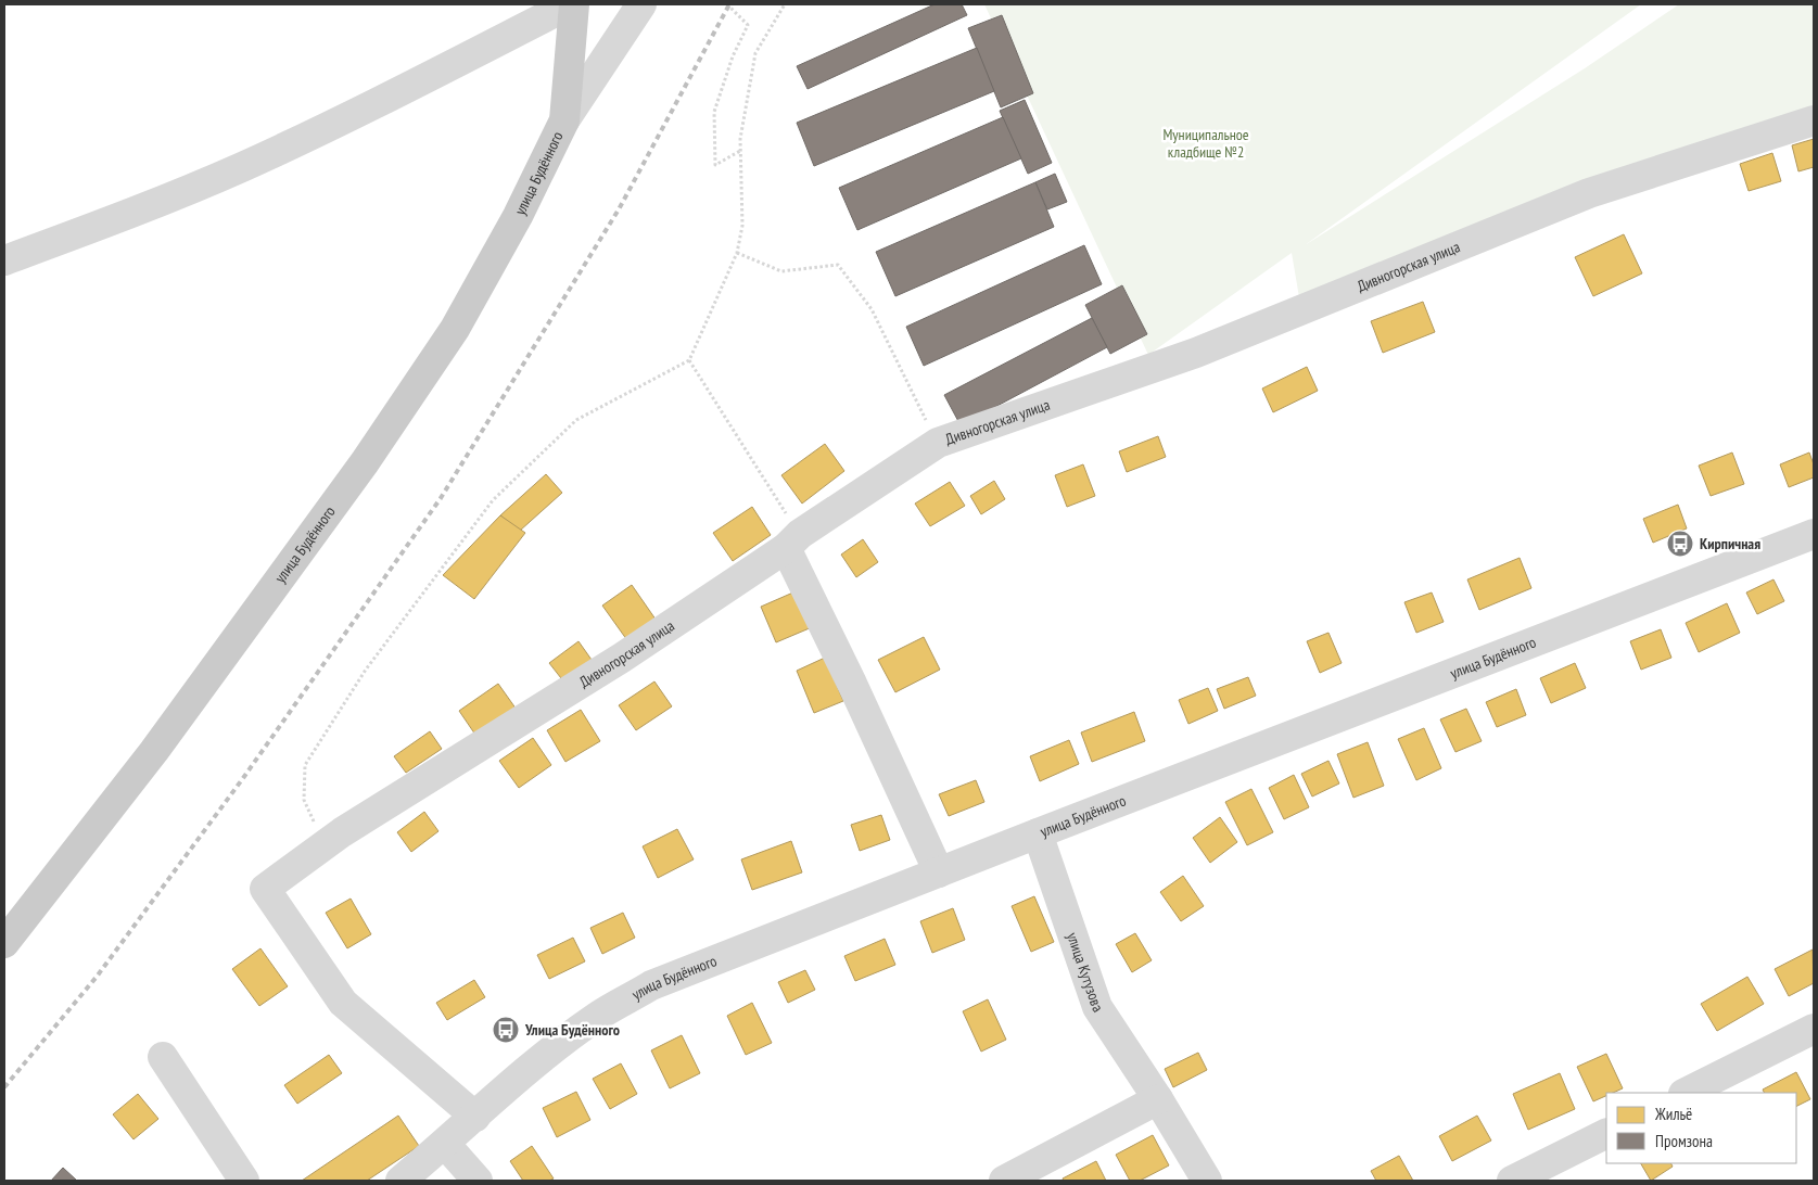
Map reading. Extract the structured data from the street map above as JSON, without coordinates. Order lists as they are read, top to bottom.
{
  "streets": {
    "main road": ["улица Будённого"],
    "street": ["Дивногорская улица", "улица Кутузова"]
  },
  "crossings": [
    ["улица Будённого", "Дивногорская улица"],
    ["улица Будённого", "улица Кутузова"]
  ],
  "parks": ["Муниципальное кладбище №2"],
  "places": {
    "bus stop": ["Кирпичная", "Улица Будённого"]
  },
  "legend": ["Жильё", "Промзона"]
}
